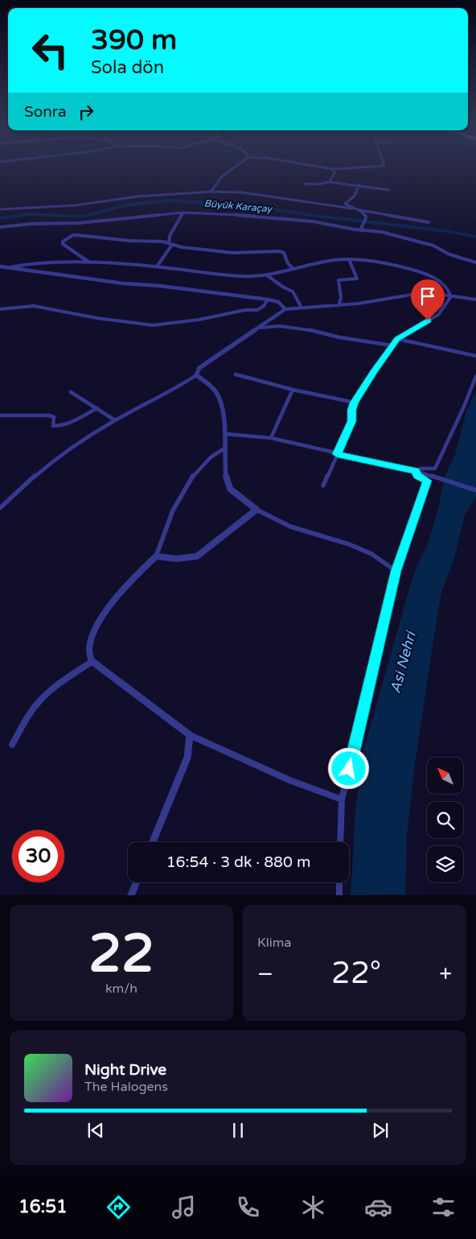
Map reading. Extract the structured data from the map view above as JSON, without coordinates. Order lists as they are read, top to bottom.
{
  "water": ["Büyük Karaçay", "Asi Nehri"],
  "north": "top left",
  "page": {
    "turn": ["390 m", "Sola dön"],
    "then": "Sonra",
    "limit": "30",
    "trip": "16:54 · 3 dk · 880 m",
    "tile": [
      ["22", "km/h"],
      "Klima"
    ],
    "heat": ["−", "22°", "+"],
    "song": ["Night Drive", "The Halogens"],
    "tabs": "16:51"
  }
}
